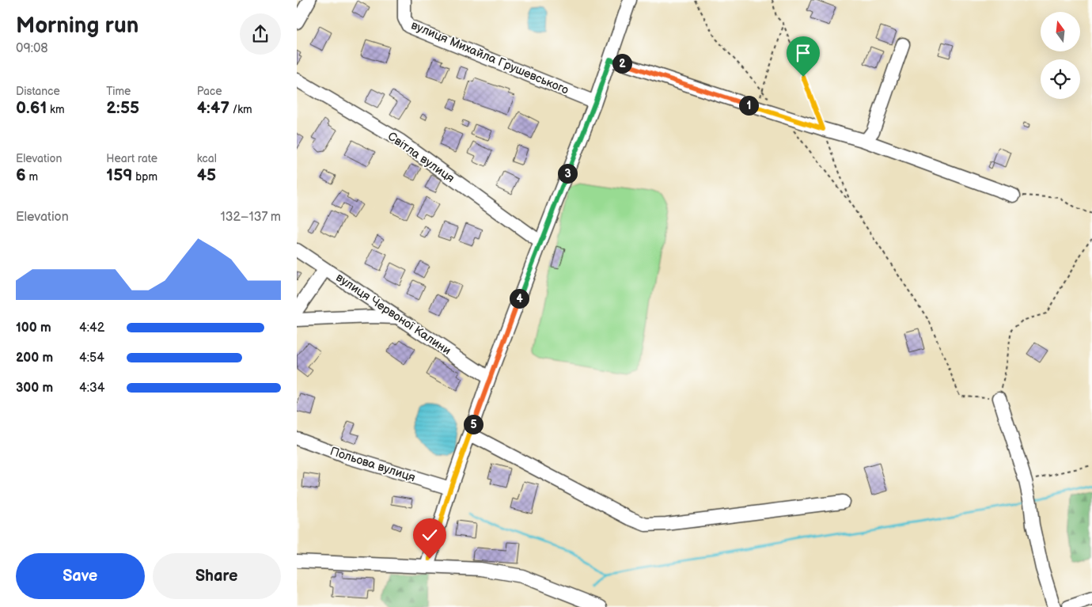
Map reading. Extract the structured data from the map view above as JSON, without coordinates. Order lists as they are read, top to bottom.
{
  "streets": {
    "street": [
      "вулиця Михайла Грушевського",
      "Світла вулиця",
      "вулиця Червоної Калини",
      "Польова вулиця"
    ]
  },
  "north": "top",
  "page": {
    "heading": ["Morning run", "09:08"],
    "pins": [
      "2",
      "1",
      "3",
      "4",
      "5"
    ],
    "stats": [
      ["Distance", "0.61 km"],
      ["Time", "2:55"],
      ["Pace", "4:47 /km"],
      ["Elevation", "6 m"],
      ["Heart rate", "159 bpm"],
      ["kcal", "45"]
    ],
    "chart": ["Elevation", "132–137 m"],
    "list": [
      {
        "name": "100 m",
        "note": "4:42"
      },
      {
        "name": "200 m",
        "note": "4:54"
      },
      {
        "name": "300 m",
        "note": "4:34"
      }
    ],
    "buttons": ["Save", "Share"]
  }
}
